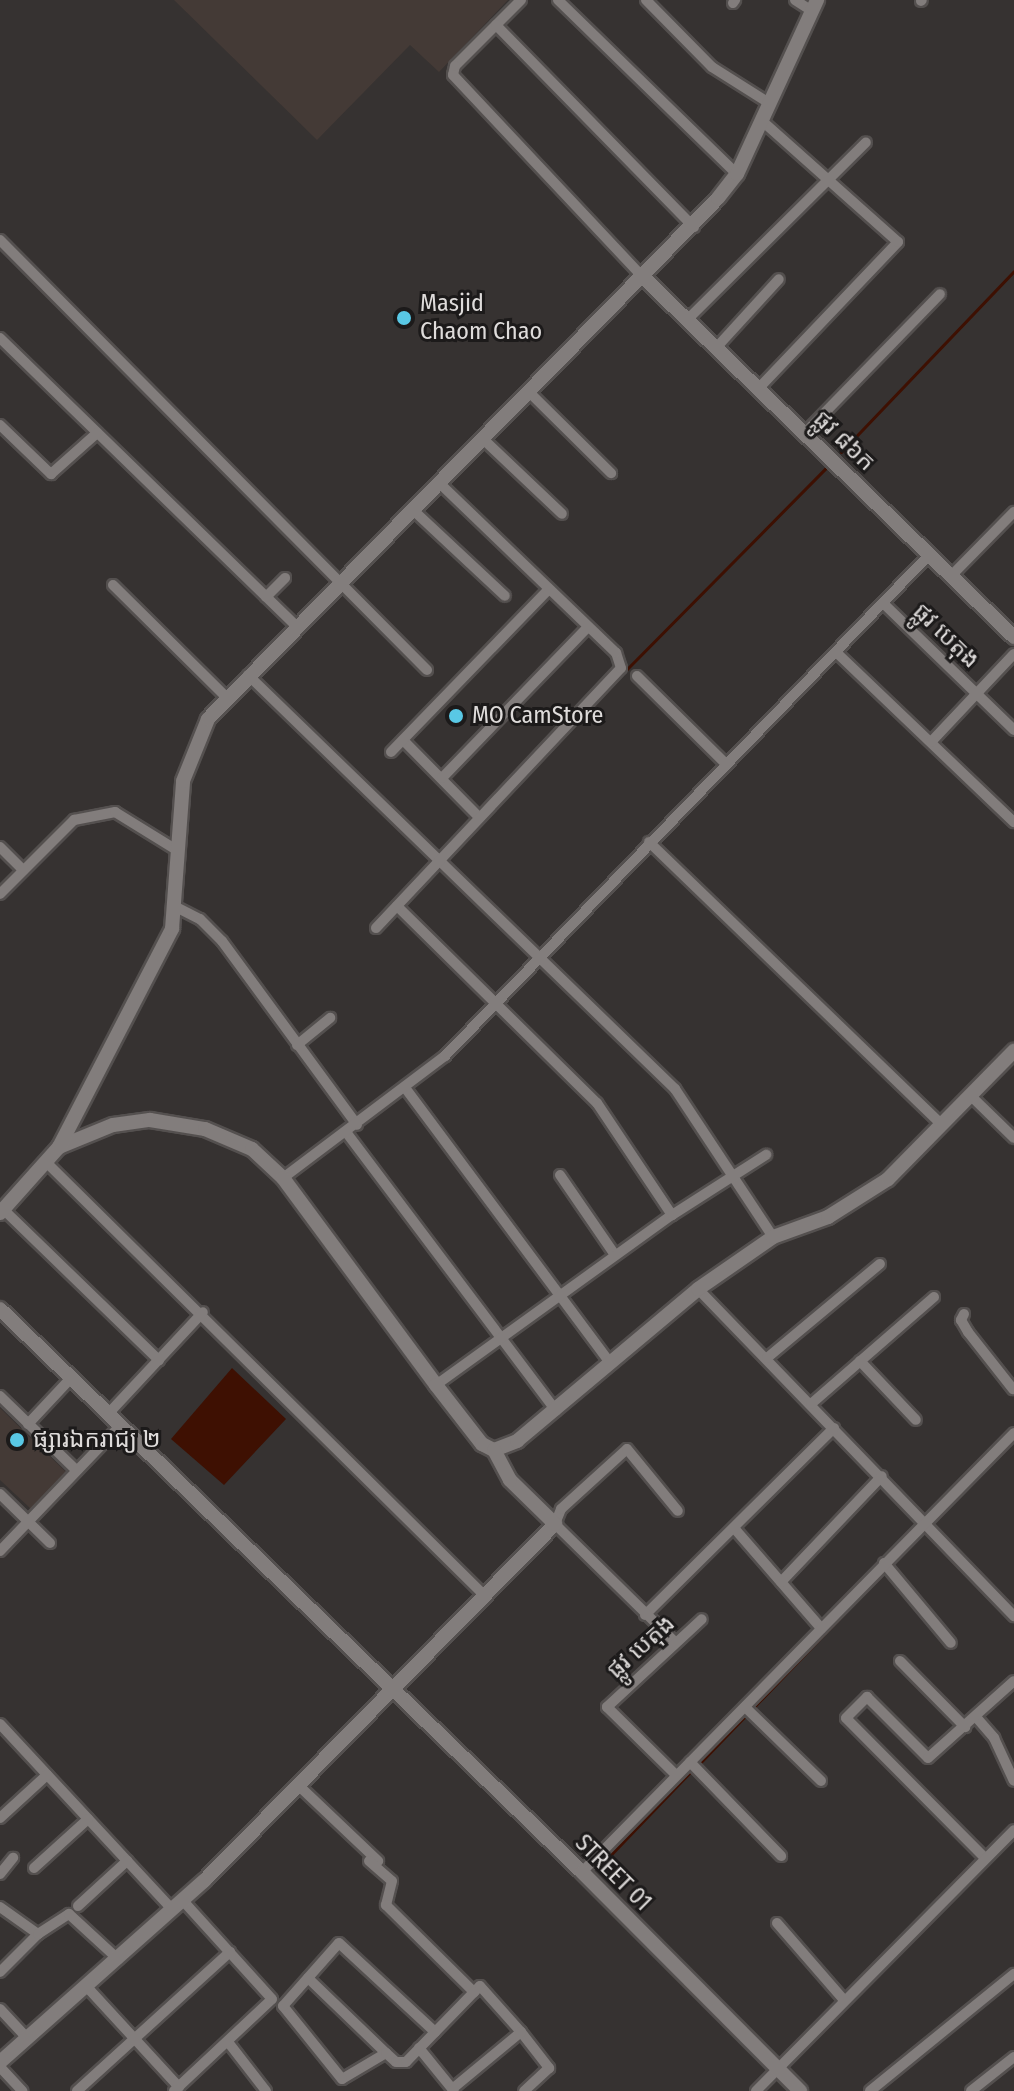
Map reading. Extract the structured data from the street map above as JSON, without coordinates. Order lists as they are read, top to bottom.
{
  "streets": {
    "street": ["ផ្លូវ ៨៦ក", "ផ្លូវ បេតុង", "STREET 01"]
  },
  "places": ["Masjid Chaom Chao", "MO CamStore", "ផ្សារឯករាជ្យ ២"]
}
